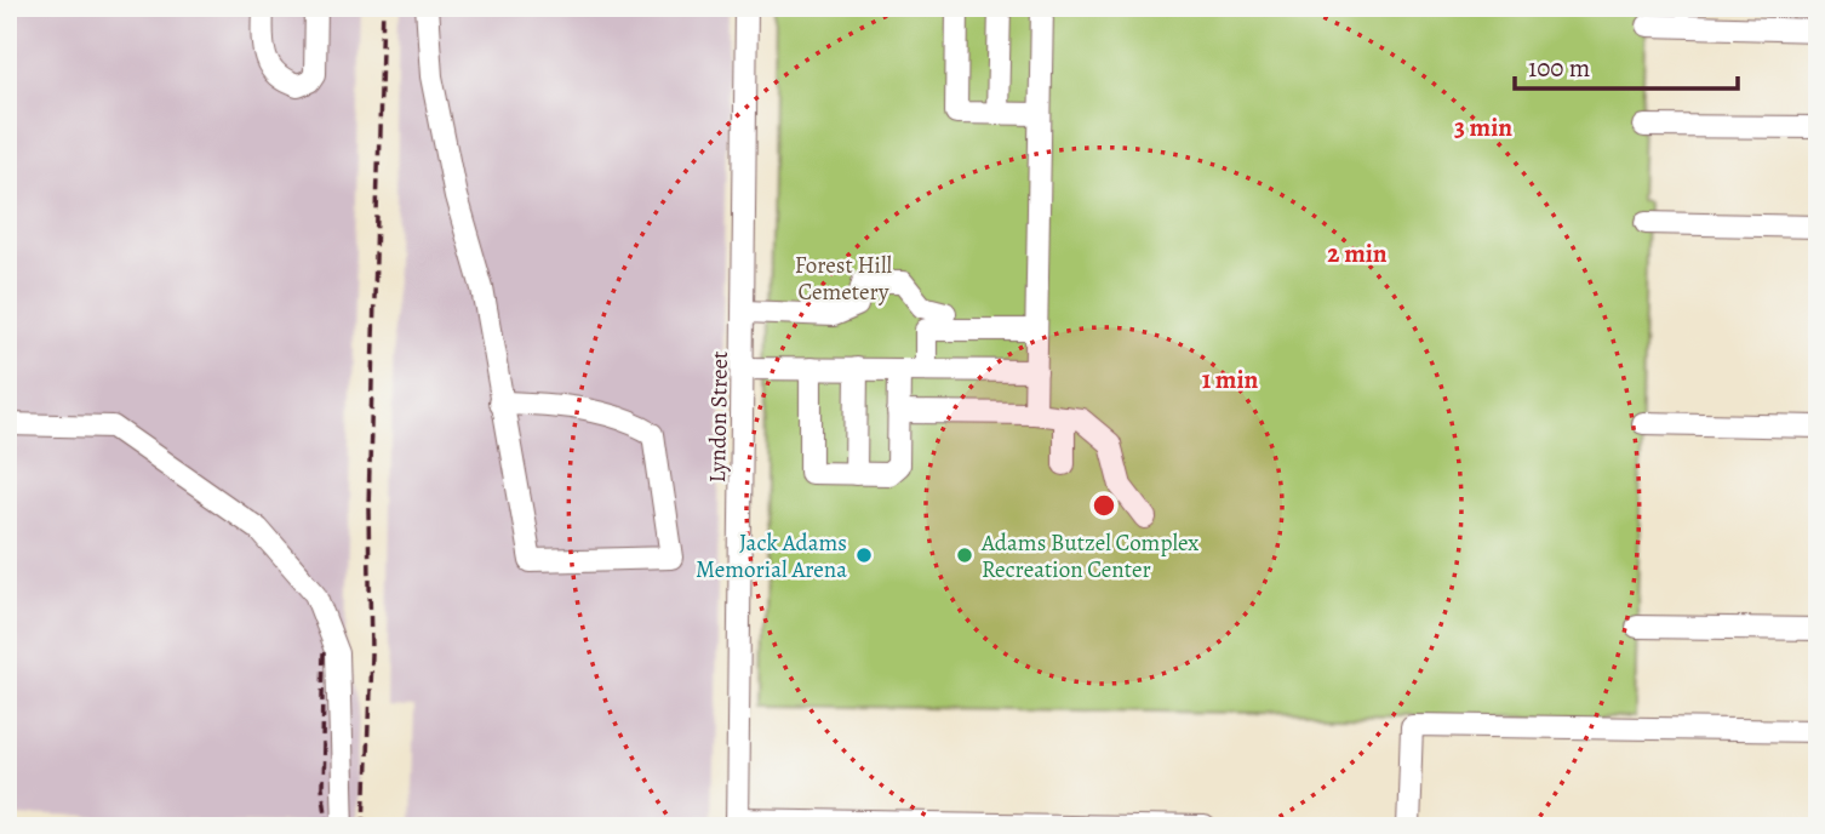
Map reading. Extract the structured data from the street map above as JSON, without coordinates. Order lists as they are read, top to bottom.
{
  "streets": {
    "street": ["Lyndon Street"]
  },
  "parks": ["Forest Hill Cemetery"],
  "places": ["Jack Adams Memorial Arena", "Adams Butzel Complex Recreation Center"],
  "scale_bar": "100 m",
  "rings": ["3 min", "2 min", "1 min"]
}
